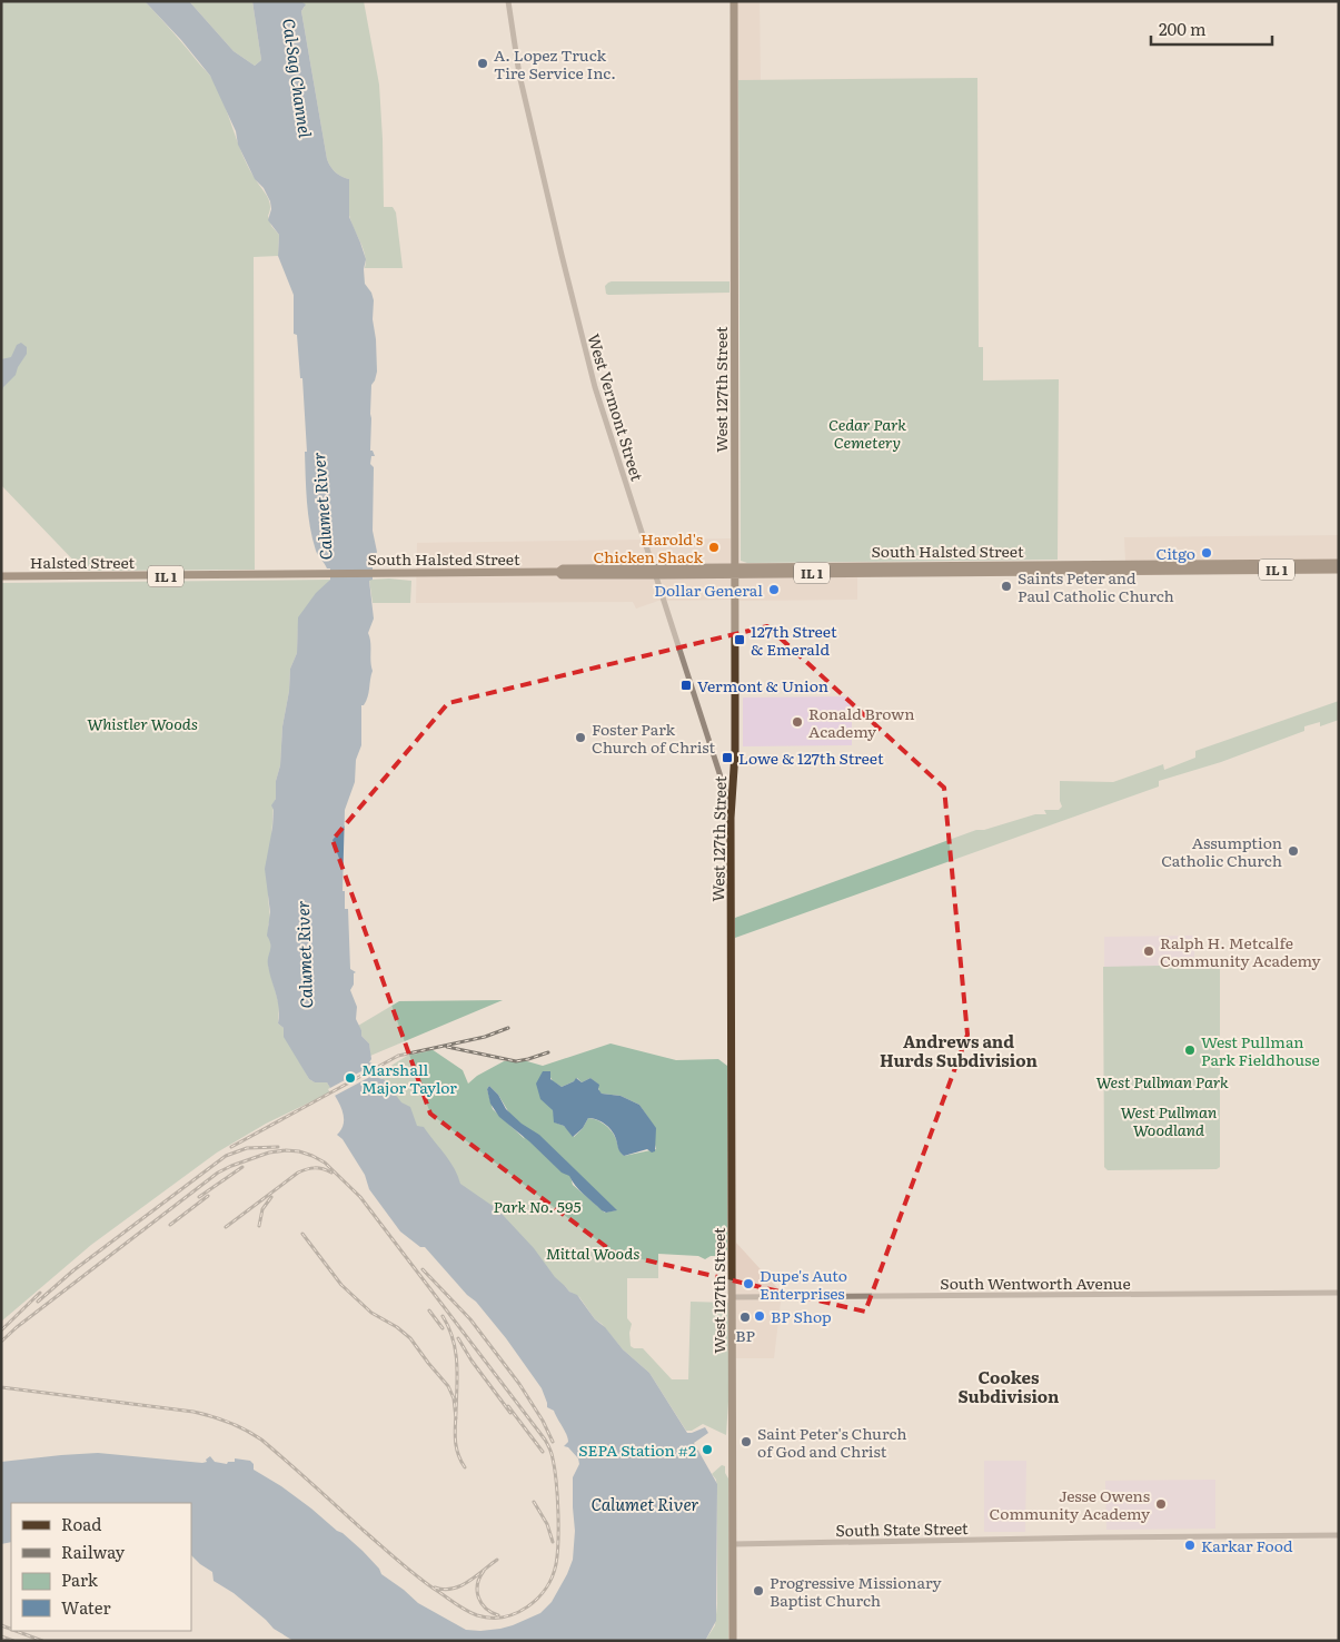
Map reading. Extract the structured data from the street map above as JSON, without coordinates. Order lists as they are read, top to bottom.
{
  "streets": {
    "main road": [
      "West 127th Street",
      "South Halsted Street",
      "Halsted Street",
      "IL 1"
    ],
    "street": ["West Vermont Street", "South Wentworth Avenue", "South State Street"]
  },
  "crossings": [
    ["West 127th Street", "West Vermont Street"],
    ["West 127th Street", "South Halsted Street"],
    ["West 127th Street", "South Wentworth Avenue"],
    ["West 127th Street", "South State Street"],
    ["West Vermont Street", "South Halsted Street"],
    ["South Halsted Street", "Halsted Street"]
  ],
  "districts": ["Andrews and Hurds Subdivision", "Cookes Subdivision"],
  "water": ["Cal-Sag Channel", "Calumet River"],
  "parks": [
    "Cedar Park Cemetery",
    "Whistler Woods",
    "West Pullman Park",
    "West Pullman Woodland",
    "Park No. 595",
    "Mittal Woods"
  ],
  "places": {
    "other": [
      "A. Lopez Truck Tire Service Inc.",
      "Harold's Chicken Shack",
      "Citgo",
      "Saints Peter and Paul Catholic Church",
      "Dollar General",
      "Ronald Brown Academy",
      "Foster Park Church of Christ",
      "Assumption Catholic Church",
      "Ralph H. Metcalfe Community Academy",
      "West Pullman Park Fieldhouse",
      "Marshall Major Taylor",
      "Dupe's Auto Enterprises",
      "BP Shop",
      "BP",
      "Saint Peter's Church of God and Christ",
      "SEPA Station #2",
      "Jesse Owens Community Academy",
      "Karkar Food",
      "Progressive Missionary Baptist Church"
    ],
    "transit": ["127th Street & Emerald", "Vermont & Union", "Lowe & 127th Street"]
  },
  "legend": [
    "Road",
    "Railway",
    "Park",
    "Water"
  ],
  "scale_bar": "200 m"
}
